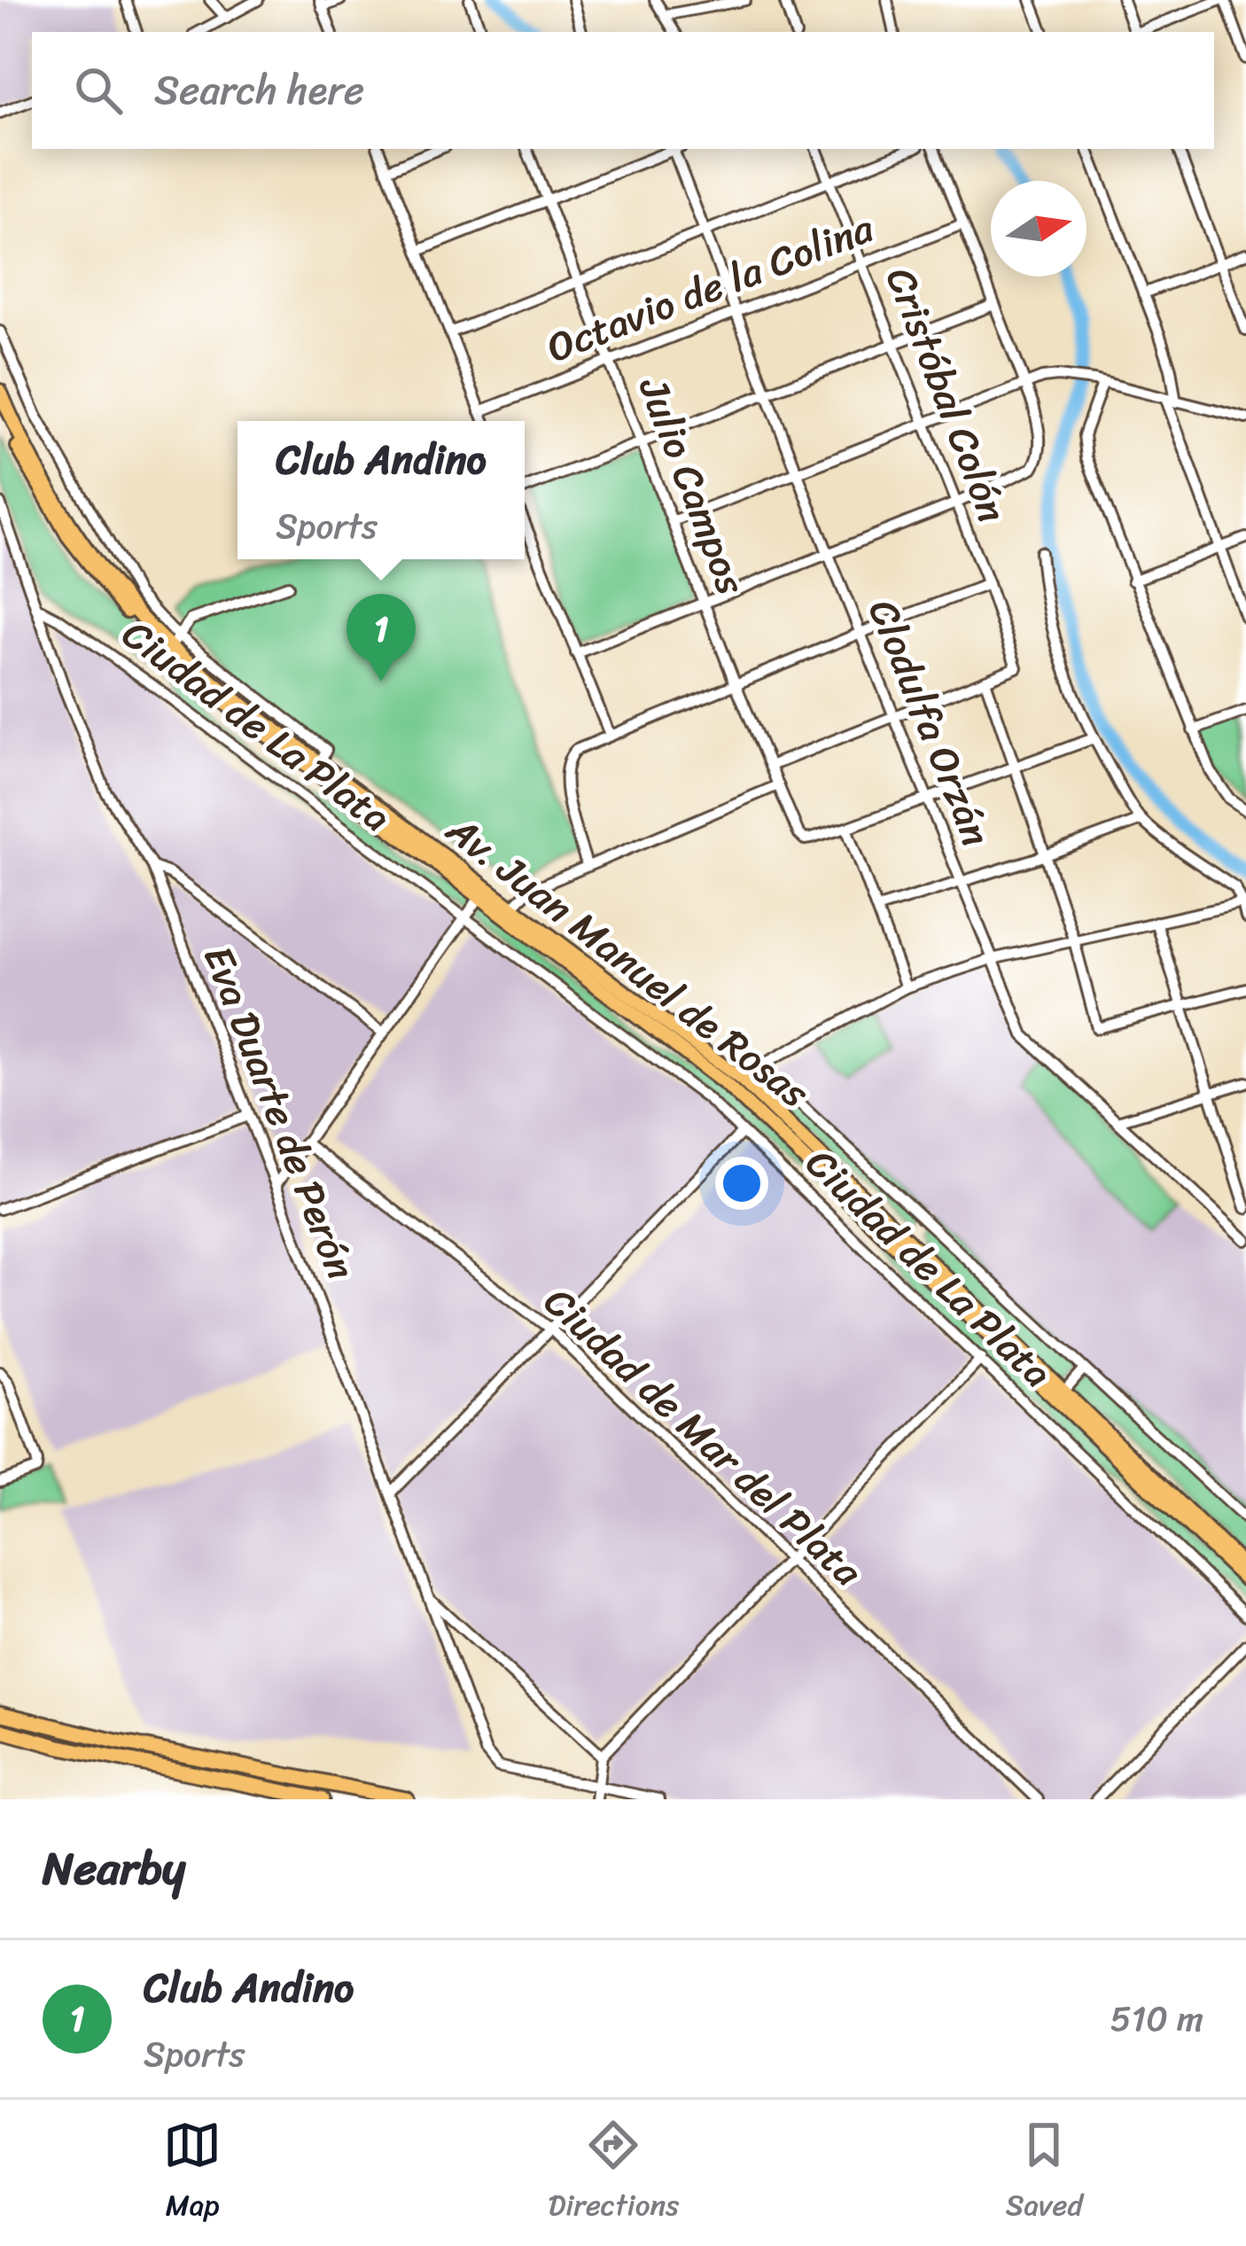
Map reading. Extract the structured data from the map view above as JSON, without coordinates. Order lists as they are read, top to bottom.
{
  "streets": {
    "main road": ["Av. Juan Manuel de Rosas"],
    "street": [
      "Octavio de la Colina",
      "Cristóbal Colón",
      "Julio Campos",
      "Clodulfa Orzán",
      "Ciudad de La Plata",
      "Eva Duarte de Perón",
      "Ciudad de Mar del Plata"
    ]
  },
  "crossings": [
    ["Octavio de la Colina", "Cristóbal Colón"],
    ["Octavio de la Colina", "Julio Campos"],
    ["Octavio de la Colina", "Clodulfa Orzán"],
    ["Ciudad de La Plata", "Eva Duarte de Perón"]
  ],
  "north": "right",
  "page": {
    "search": "Search here",
    "popup": ["Club Andino", "Sports"],
    "pins": "1",
    "heading": "Nearby",
    "list": [
      {
        "mark": "1",
        "name": "Club Andino",
        "note": "Sports",
        "value": "510 m"
      }
    ],
    "nav": ["Map", "Directions", "Saved"]
  }
}
